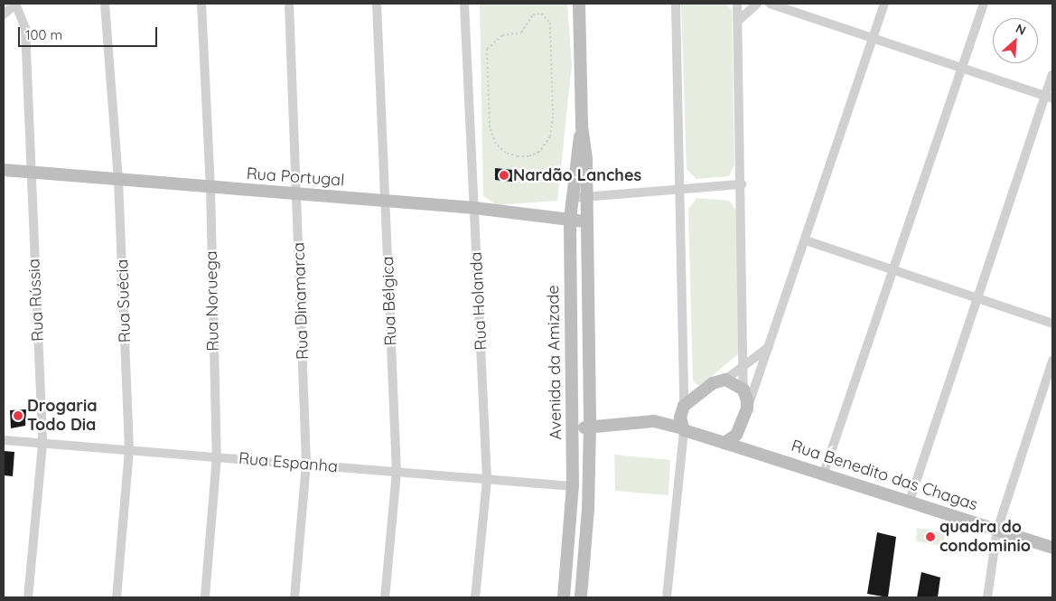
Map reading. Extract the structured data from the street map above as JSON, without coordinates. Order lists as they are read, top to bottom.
{
  "streets": {
    "street": [
      "Rua Portugal",
      "Rua Rússia",
      "Rua Suécia",
      "Rua Noruega",
      "Rua Dinamarca",
      "Rua Bélgica",
      "Rua Holanda",
      "Avenida da Amizade",
      "Rua Espanha",
      "Rua Benedito das Chagas"
    ]
  },
  "crossings": [
    ["Rua Portugal", "Rua Rússia"],
    ["Rua Portugal", "Rua Suécia"],
    ["Rua Portugal", "Rua Noruega"],
    ["Rua Portugal", "Rua Dinamarca"],
    ["Rua Portugal", "Rua Bélgica"],
    ["Rua Portugal", "Rua Holanda"],
    ["Rua Portugal", "Avenida da Amizade"],
    ["Rua Rússia", "Rua Espanha"],
    ["Rua Suécia", "Rua Espanha"],
    ["Rua Noruega", "Rua Espanha"],
    ["Rua Dinamarca", "Rua Espanha"],
    ["Rua Bélgica", "Rua Espanha"],
    ["Rua Holanda", "Rua Espanha"],
    ["Avenida da Amizade", "Rua Espanha"]
  ],
  "places": ["Nardão Lanches", "Drogaria Todo Dia", "quadra do condominio"],
  "scale_bar": "100 m",
  "north": "top right"
}
